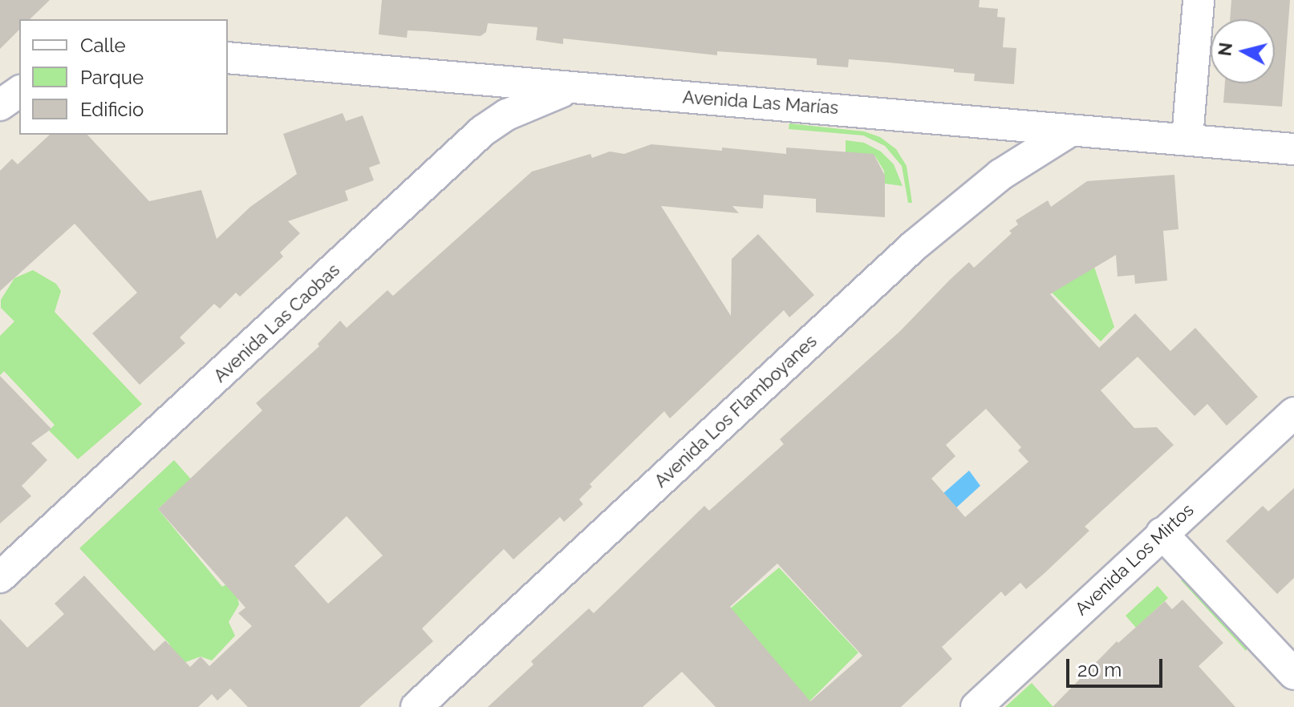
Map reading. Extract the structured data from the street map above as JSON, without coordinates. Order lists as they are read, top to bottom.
{
  "streets": {
    "street": [
      "Avenida Las Marías",
      "Avenida Las Caobas",
      "Avenida Los Flamboyanes",
      "Avenida Los Mirtos"
    ]
  },
  "crossings": [
    ["Avenida Las Marías", "Avenida Las Caobas"],
    ["Avenida Las Marías", "Avenida Los Flamboyanes"]
  ],
  "legend": ["Calle", "Parque", "Edificio"],
  "scale_bar": "20 m",
  "north": "left"
}
